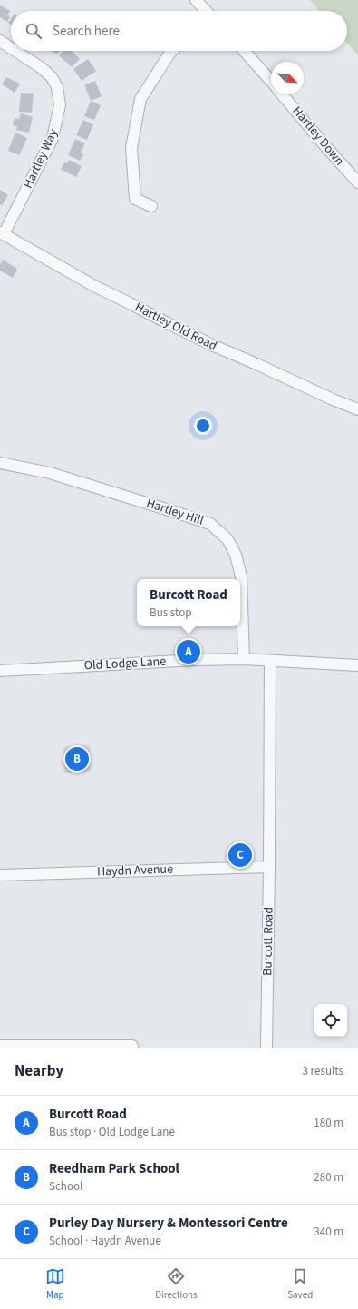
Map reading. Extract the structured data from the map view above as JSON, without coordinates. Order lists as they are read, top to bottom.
{
  "streets": {
    "street": [
      "Hartley Down",
      "Hartley Way",
      "Hartley Old Road",
      "Hartley Hill",
      "Old Lodge Lane",
      "Haydn Avenue",
      "Burcott Road"
    ]
  },
  "crossings": [
    ["Hartley Way", "Hartley Old Road"],
    ["Hartley Hill", "Old Lodge Lane"],
    ["Old Lodge Lane", "Burcott Road"],
    ["Haydn Avenue", "Burcott Road"]
  ],
  "north": "bottom right",
  "page": {
    "search": "Search here",
    "popup": ["Burcott Road", "Bus stop"],
    "pins": ["A", "B", "C"],
    "heading": ["Nearby", "3 results"],
    "list": [
      {
        "mark": "A",
        "name": "Burcott Road",
        "note": "Bus stop · Old Lodge Lane",
        "value": "180 m"
      },
      {
        "mark": "B",
        "name": "Reedham Park School",
        "note": "School",
        "value": "280 m"
      },
      {
        "mark": "C",
        "name": "Purley Day Nursery & Montessori Centre",
        "note": "School · Haydn Avenue",
        "value": "340 m"
      }
    ],
    "nav": ["Map", "Directions", "Saved"]
  }
}
